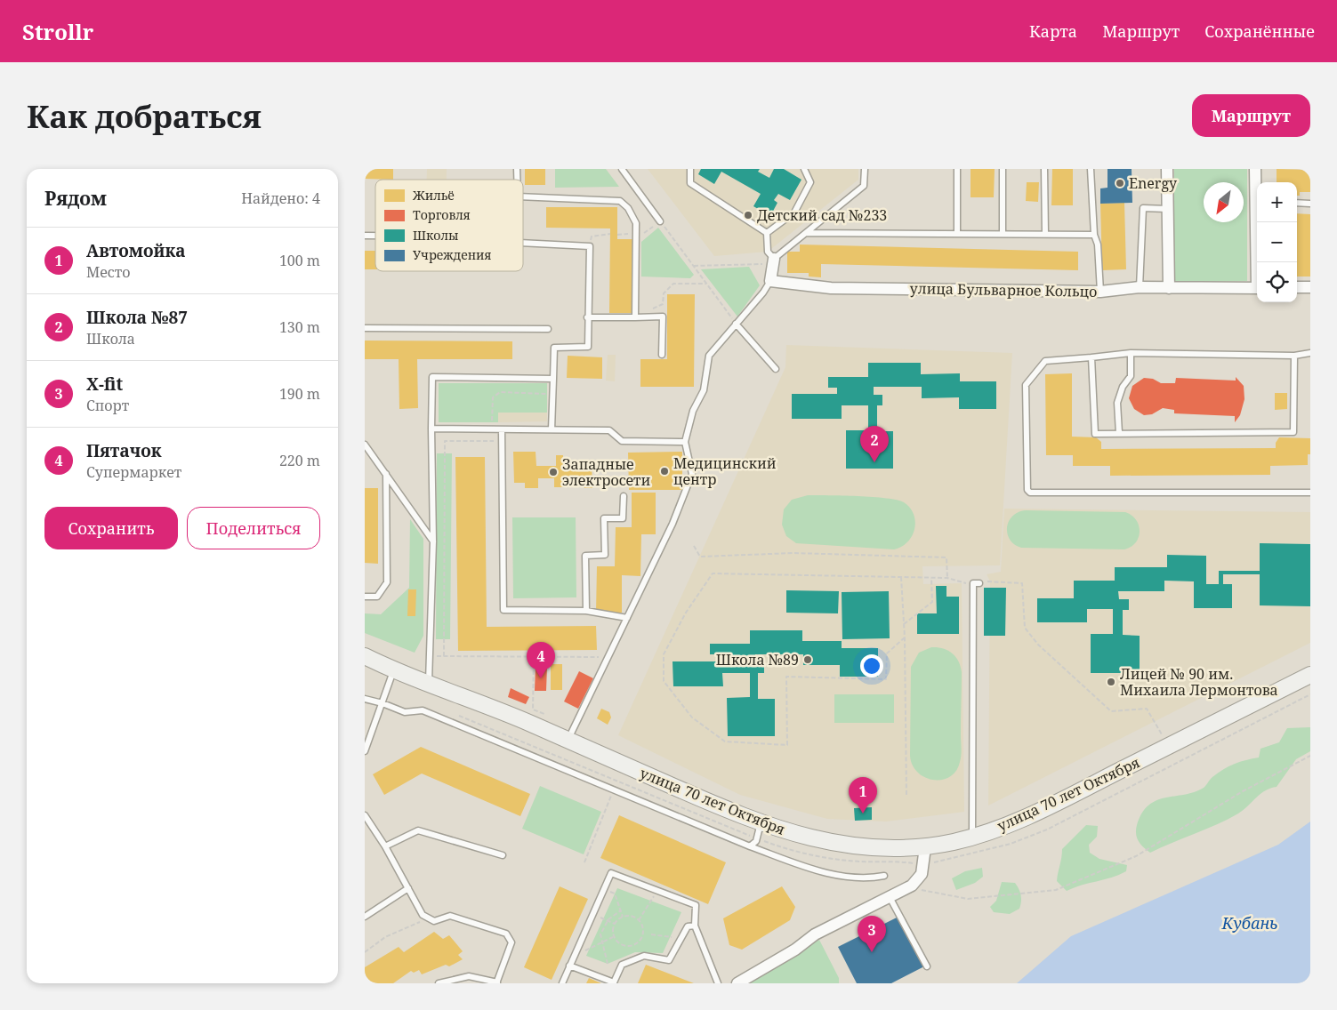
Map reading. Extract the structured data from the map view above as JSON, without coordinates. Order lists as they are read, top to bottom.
{
  "streets": {
    "main road": ["улица 70 лет Октября"],
    "street": ["улица Бульварное Кольцо"]
  },
  "water": ["Кубань"],
  "places": [
    "Energy",
    "Детский сад №233",
    "Медицинский центр",
    "Западные электросети",
    "Школа №89",
    "Лицей № 90 им. Михаила Лермонтова"
  ],
  "legend": [
    "Жильё",
    "Торговля",
    "Школы",
    "Учреждения"
  ],
  "north": "bottom left",
  "page": {
    "header": "Strollr",
    "nav": ["Карта", "Маршрут", "Сохранённые"],
    "buttons": [
      "Маршрут",
      ["Сохранить", "Поделиться"]
    ],
    "title": "Как добраться",
    "heading": ["Рядом", "Найдено: 4"],
    "map_buttons": ["+", "−"],
    "list": [
      {
        "mark": "1",
        "name": "Автомойка",
        "note": "Место",
        "value": "100 m"
      },
      {
        "mark": "2",
        "name": "Школа №87",
        "note": "Школа",
        "value": "130 m"
      },
      {
        "mark": "3",
        "name": "X-fit",
        "note": "Спорт",
        "value": "190 m"
      },
      {
        "mark": "4",
        "name": "Пятачок",
        "note": "Супермаркет",
        "value": "220 m"
      }
    ],
    "pins": [
      "2",
      "4",
      "1",
      "3"
    ]
  }
}
